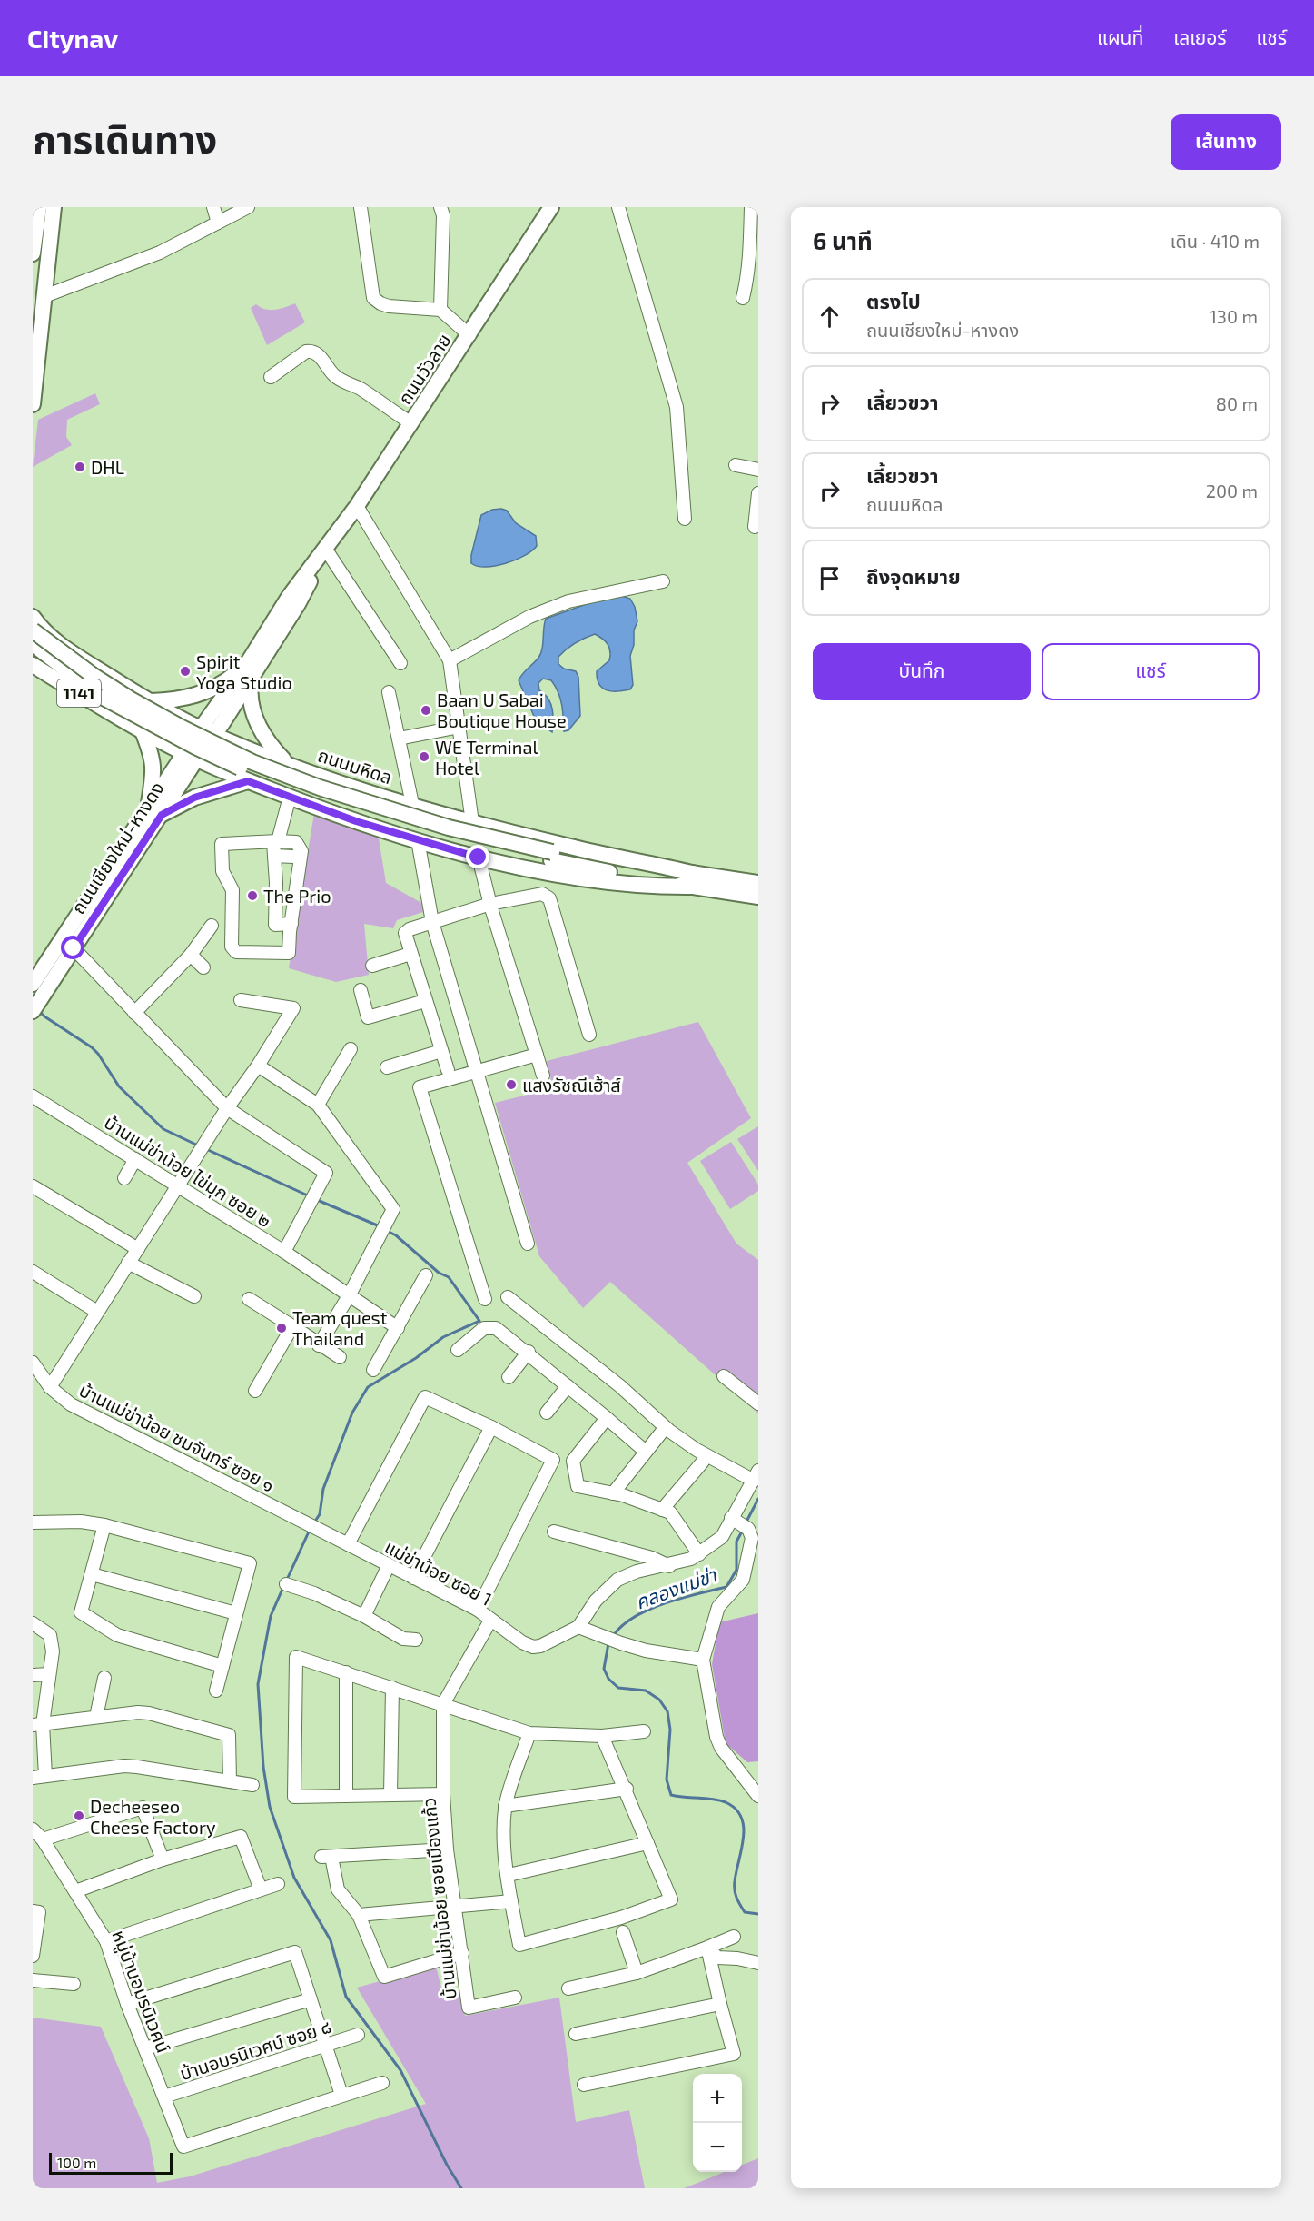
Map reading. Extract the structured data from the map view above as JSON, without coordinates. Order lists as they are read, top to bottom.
{
  "streets": {
    "main road": [
      "ถนนวัวลาย",
      "1141",
      "ถนนมหิดล",
      "ถนนเชียงใหม่-หางดง"
    ],
    "street": [
      "บ้านแม่ข่าน้อย ไข่มุก ซอย ๒",
      "บ้านแม่ข่าน้อย ชมจันทร์ ซอย ๑",
      "แม่ข่าน้อย ซอย 1",
      "บ้านแม่ข่าน้อย ซอยเมืองแก้ว",
      "หมู่บ้านอมรนิเวศน์",
      "บ้านอมรนิเวศน์ ซอย ๘"
    ]
  },
  "crossings": [
    ["ถนนวัวลาย", "ถนนมหิดล"],
    ["ถนนวัวลาย", "ถนนเชียงใหม่-หางดง"],
    ["1141", "ถนนมหิดล"],
    ["ถนนมหิดล", "ถนนเชียงใหม่-หางดง"],
    ["บ้านแม่ข่าน้อย ชมจันทร์ ซอย ๑", "แม่ข่าน้อย ซอย 1"],
    ["แม่ข่าน้อย ซอย 1", "บ้านแม่ข่าน้อย ซอยเมืองแก้ว"],
    ["หมู่บ้านอมรนิเวศน์", "บ้านอมรนิเวศน์ ซอย ๘"]
  ],
  "water": ["คลองแม่ข่า"],
  "places": [
    "DHL",
    "Spirit Yoga Studio",
    "Baan U Sabai Boutique House",
    "WE Terminal Hotel",
    "The Prio",
    "แสงรัชณีเฮ้าส์",
    "Team quest Thailand",
    "Decheeseo Cheese Factory"
  ],
  "scale_bar": "100 m",
  "page": {
    "header": "Citynav",
    "nav": ["แผนที่", "เลเยอร์", "แชร์"],
    "title": "การเดินทาง",
    "buttons": [
      "เส้นทาง",
      ["บันทึก", "แชร์"]
    ],
    "heading": ["6 นาที", "เดิน · 410 m"],
    "list": [
      ["ตรงไป", "ถนนเชียงใหม่-หางดง", "130 m"],
      ["เลี้ยวขวา", "80 m"],
      ["เลี้ยวขวา", "ถนนมหิดล", "200 m"],
      "ถึงจุดหมาย"
    ],
    "map_buttons": ["+", "−"],
    "scale": "100 m"
  }
}
